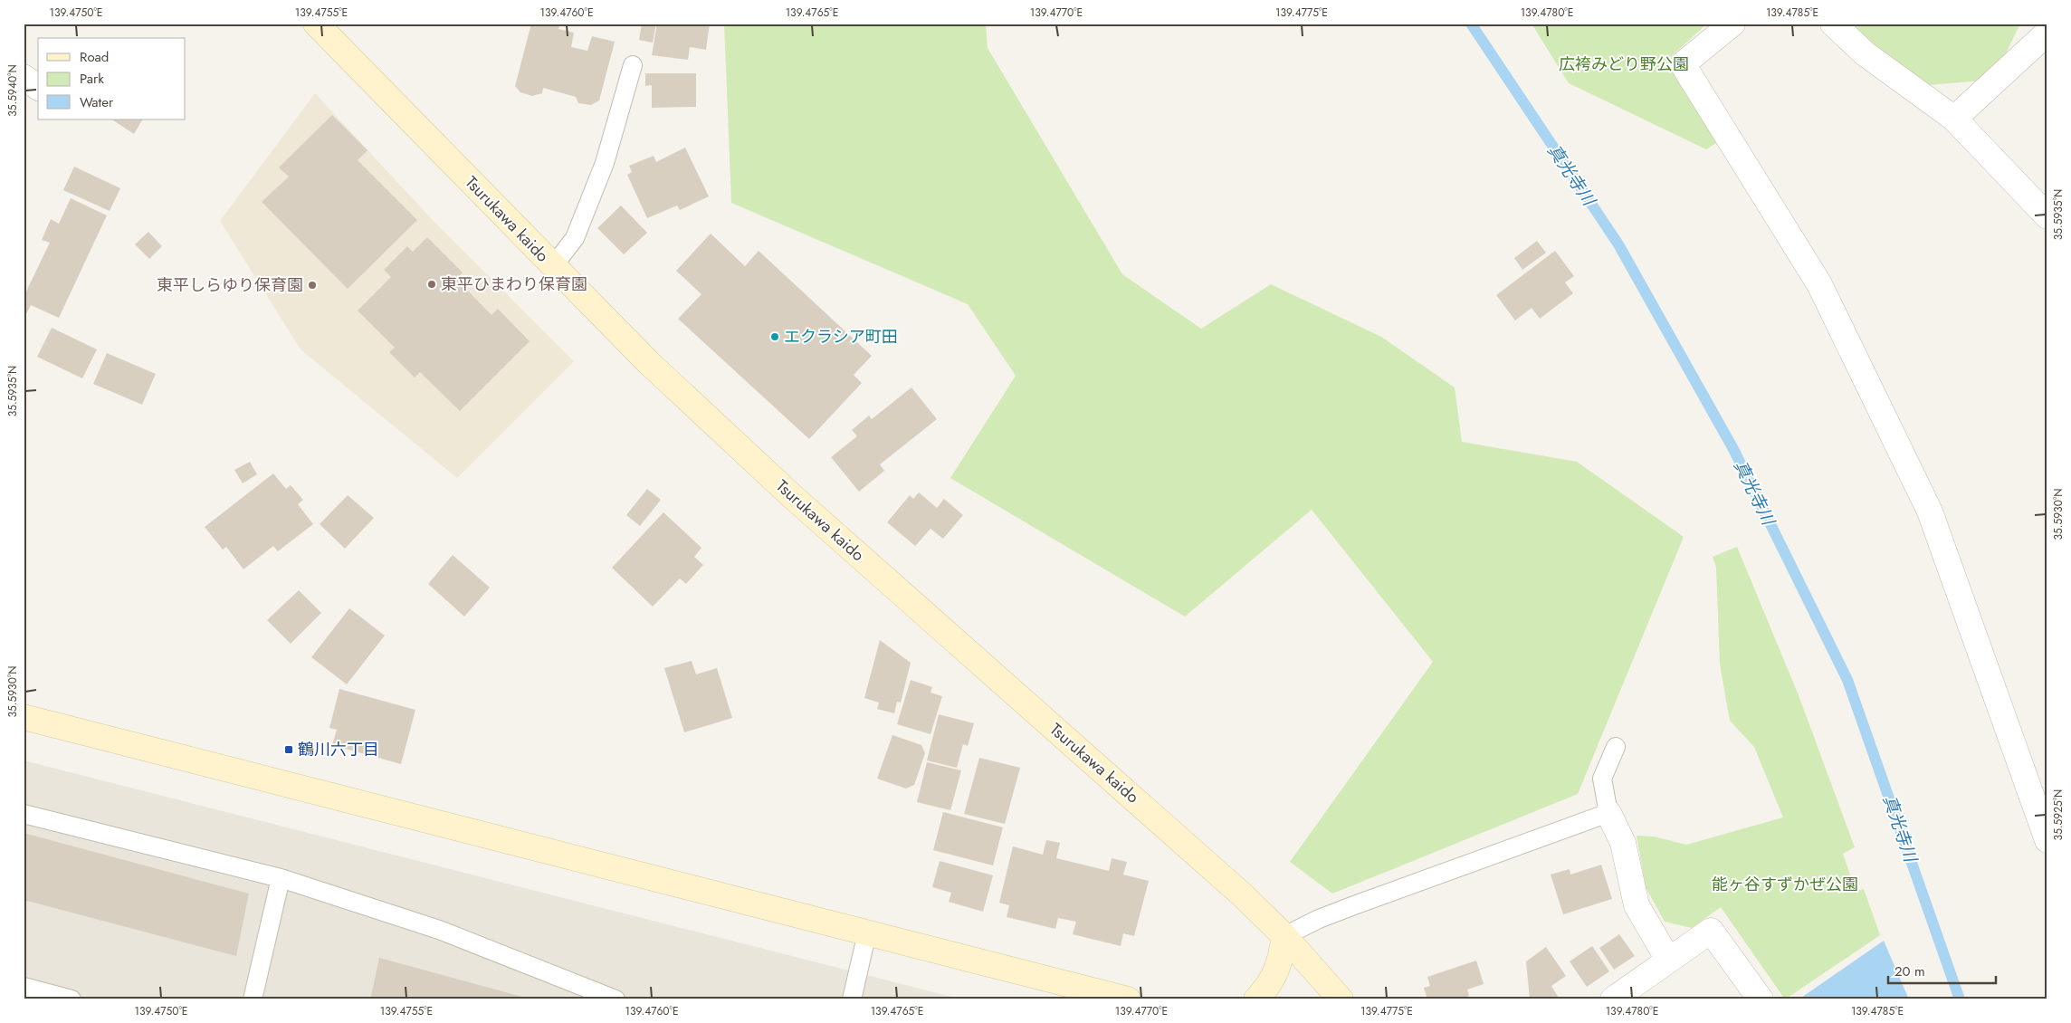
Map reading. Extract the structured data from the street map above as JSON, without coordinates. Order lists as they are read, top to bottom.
{
  "streets": {
    "main road": ["Tsurukawa kaido"]
  },
  "water": ["真光寺川"],
  "parks": ["広袴みどり野公園", "能ヶ谷すずかぜ公園"],
  "places": {
    "other": ["東平ひまわり保育園", "東平しらゆり保育園", "エクラシア町田"],
    "transit": ["鶴川六丁目"]
  },
  "legend": ["Road", "Park", "Water"],
  "scale_bar": "20 m",
  "coordinates": [
    "139.4750°E",
    "139.4755°E",
    "139.4760°E",
    "139.4765°E",
    "139.4770°E",
    "139.4775°E",
    "139.4780°E",
    "139.4785°E",
    "35.5940°N",
    "35.5935°N",
    "35.5930°N",
    "35.5925°N"
  ]
}
